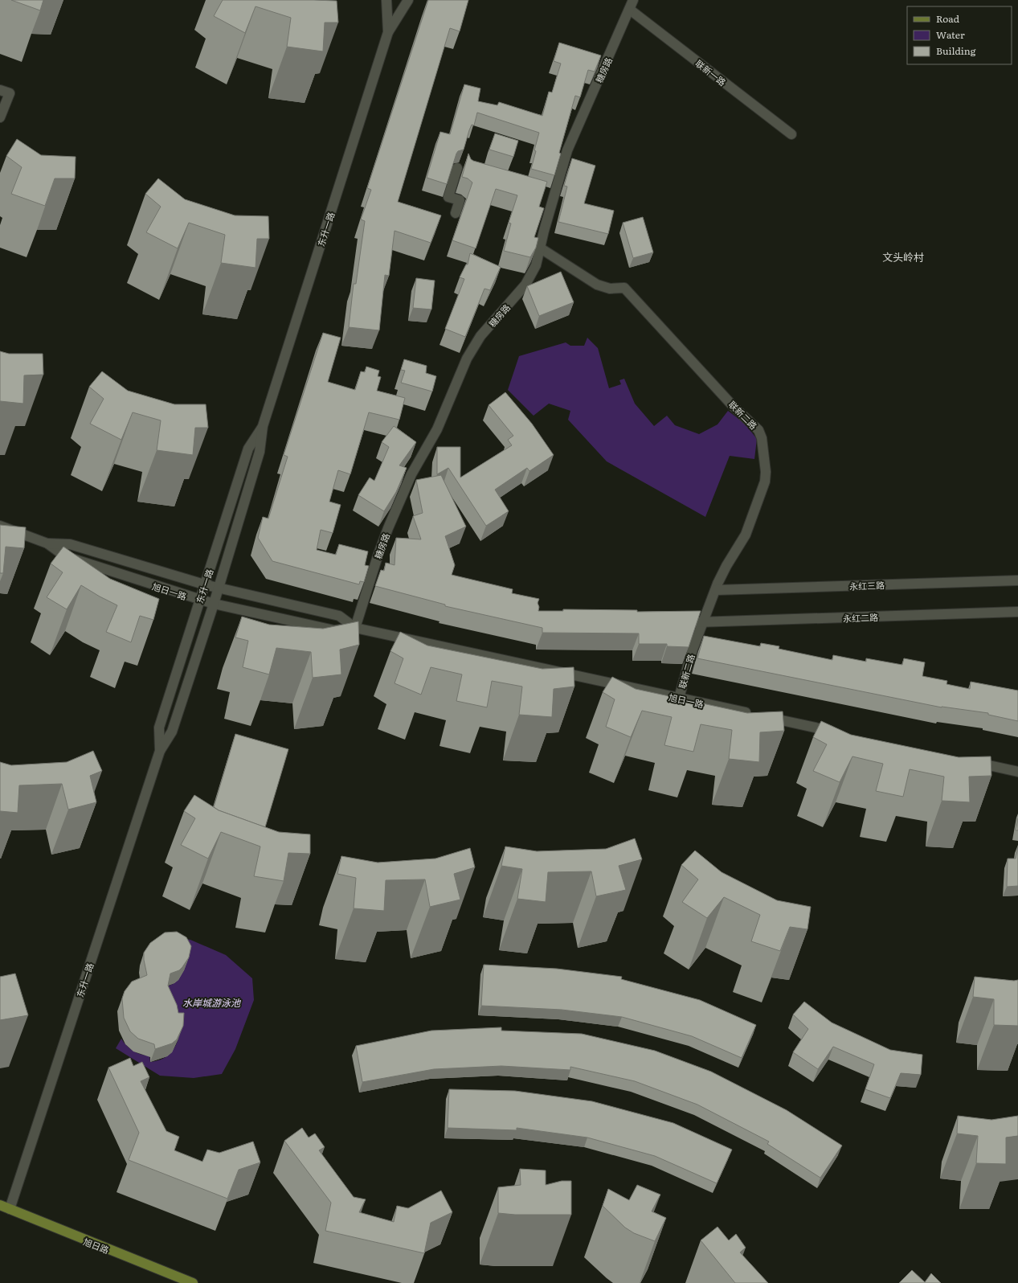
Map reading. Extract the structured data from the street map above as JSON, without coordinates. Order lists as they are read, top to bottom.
{
  "streets": {
    "main road": ["旭日路"],
    "street": [
      "糖房路",
      "联新一路",
      "东升一路",
      "联新二路",
      "永红三路",
      "旭日一路",
      "永红二路"
    ]
  },
  "crossings": [
    ["糖房路", "联新一路"],
    ["糖房路", "联新二路"],
    ["糖房路", "旭日一路"],
    ["东升一路", "旭日一路"],
    ["东升一路", "旭日路"],
    ["联新二路", "永红三路"],
    ["联新二路", "旭日一路"],
    ["联新二路", "永红二路"]
  ],
  "districts": ["文头岭村"],
  "water": ["水岸城游泳池"],
  "legend": ["Road", "Water", "Building"]
}
